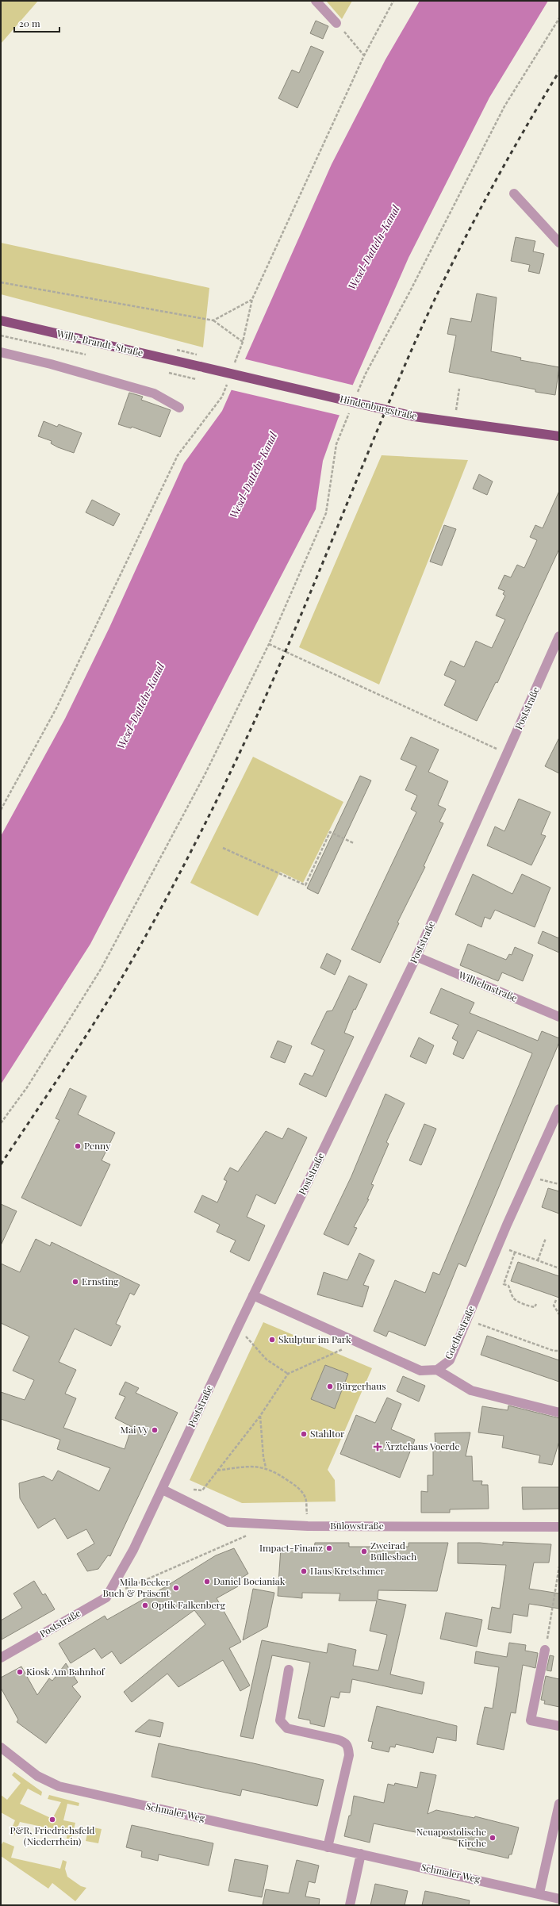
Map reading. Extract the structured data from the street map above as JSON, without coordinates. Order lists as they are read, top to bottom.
{
  "streets": {
    "main road": ["Willy-Brandt-Straße", "Hindenburgstraße"],
    "street": [
      "Poststraße",
      "Wilhelmstraße",
      "Goethestraße",
      "Bülowstraße",
      "Schmaler Weg"
    ]
  },
  "crossings": [
    ["Willy-Brandt-Straße", "Hindenburgstraße"],
    ["Poststraße", "Wilhelmstraße"],
    ["Poststraße", "Bülowstraße"]
  ],
  "water": ["Wesel-Datteln-Kanal"],
  "places": {
    "other": [
      "Penny",
      "Ernsting",
      "Skulptur im Park",
      "Bürgerhaus",
      "Mai Vy",
      "Stahltor",
      "Impact-Finanz",
      "Zweirad Büllesbach",
      "Haus Kretschmer",
      "Daniel Bocianiak",
      "Mila Becker Buch & Präsent",
      "Optik Falkenberg",
      "Kiosk Am Bahnhof",
      "P&R, Friedrichsfeld (Niederrhein)",
      "Neuapostolische Kirche"
    ],
    "health": ["Ärztehaus Voerde"]
  },
  "scale_bar": "20 m"
}
